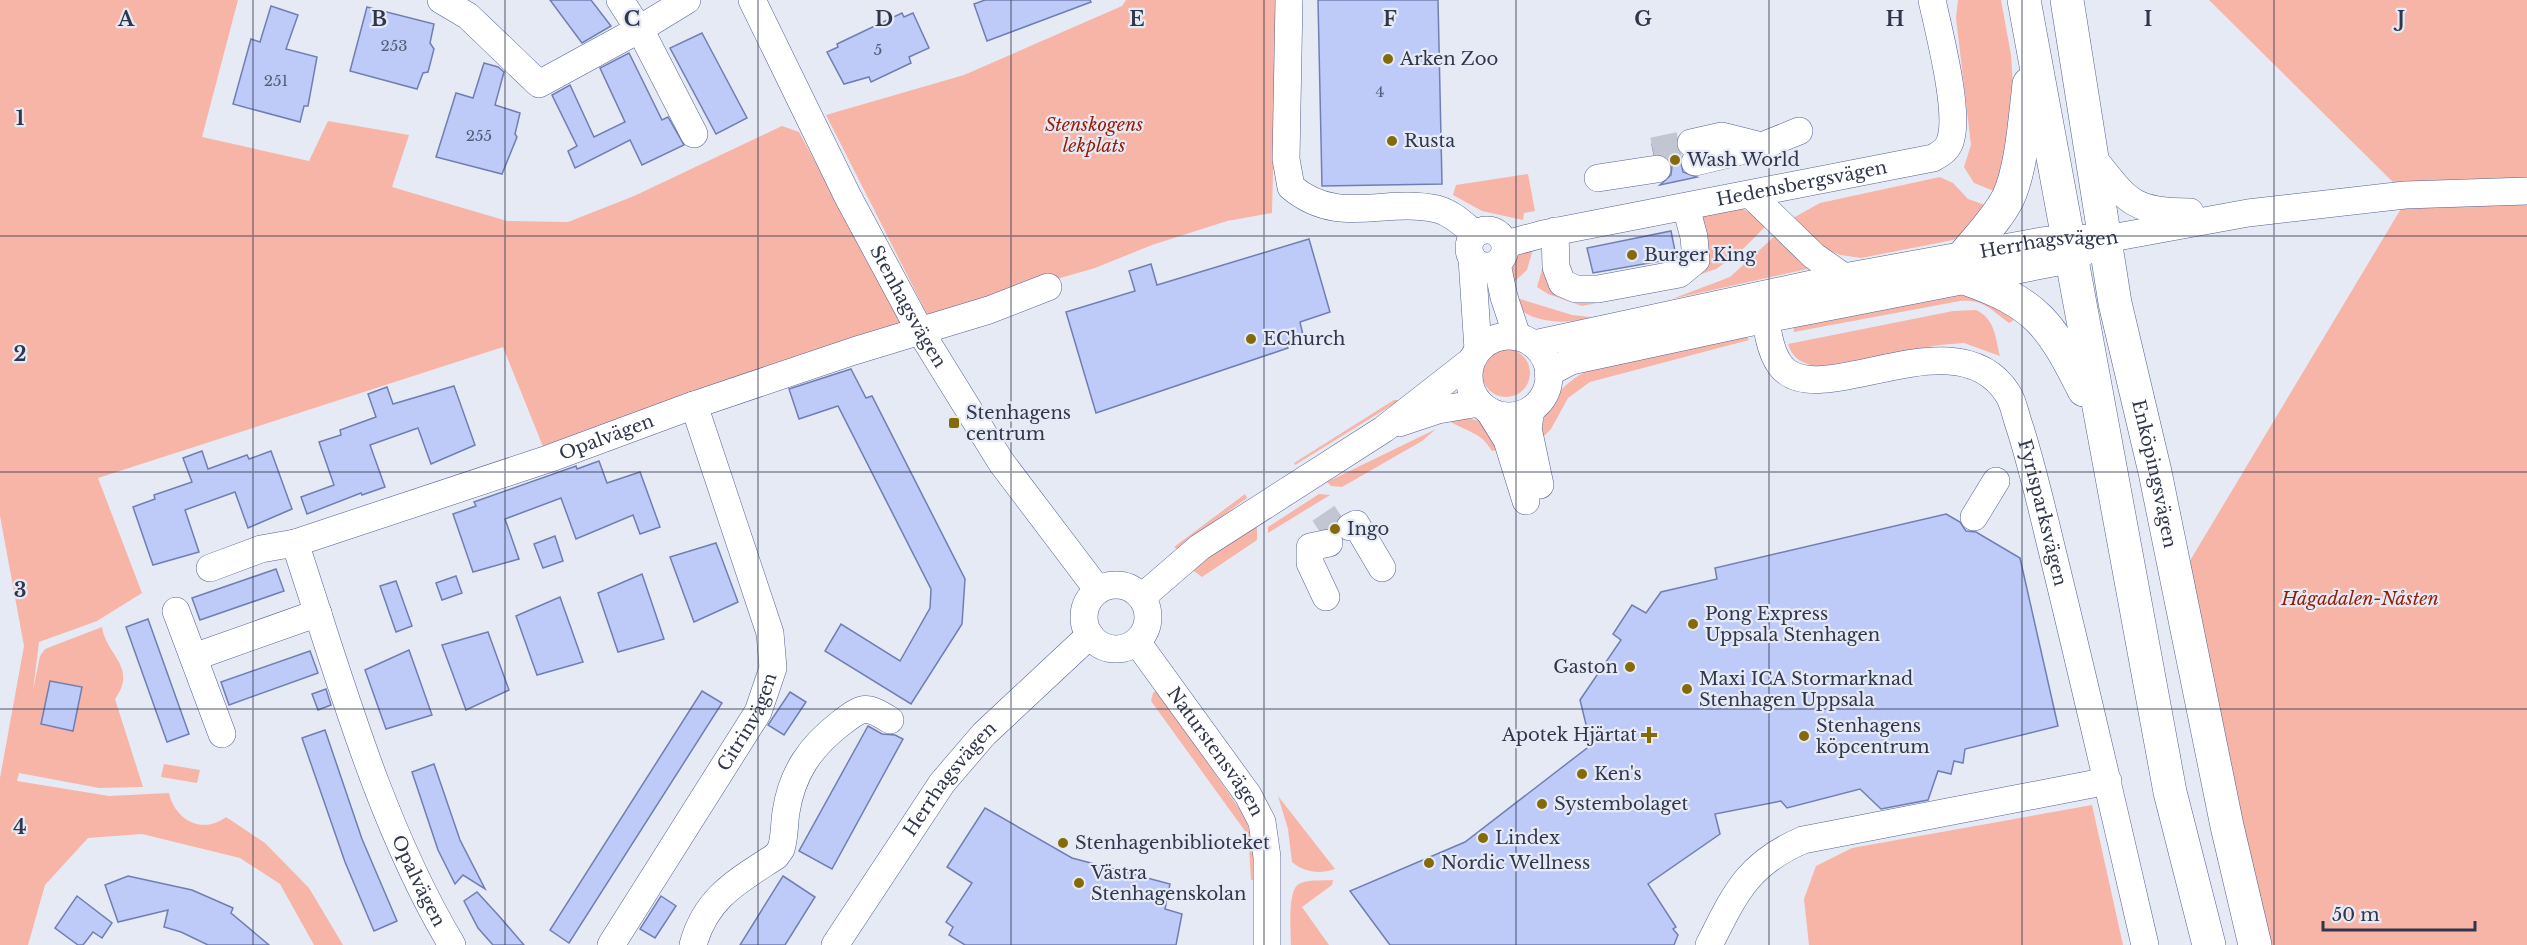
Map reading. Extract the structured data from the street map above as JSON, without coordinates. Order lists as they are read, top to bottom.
{
  "streets": {
    "main road": ["Enköpingsvägen"],
    "street": [
      "Hedensbergsvägen",
      "Herrhagsvägen",
      "Stenhagsvägen",
      "Opalvägen",
      "Fyrisparksvägen",
      "Citrinvägen",
      "Naturstensvägen"
    ]
  },
  "crossings": [
    ["Herrhagsvägen", "Stenhagsvägen"],
    ["Herrhagsvägen", "Enköpingsvägen"],
    ["Herrhagsvägen", "Fyrisparksvägen"],
    ["Herrhagsvägen", "Naturstensvägen"],
    ["Stenhagsvägen", "Opalvägen"],
    ["Stenhagsvägen", "Naturstensvägen"],
    ["Opalvägen", "Citrinvägen"]
  ],
  "parks": ["Stenskogens lekplats", "Hågadalen-Nåsten"],
  "places": {
    "other": [
      "Arken Zoo",
      "Rusta",
      "Wash World",
      "Burger King",
      "EChurch",
      "Ingo",
      "Pong Express Uppsala Stenhagen",
      "Gaston",
      "Maxi ICA Stormarknad Stenhagen Uppsala",
      "Stenhagens köpcentrum",
      "Ken's",
      "Systembolaget",
      "Lindex",
      "Stenhagenbiblioteket",
      "Nordic Wellness",
      "Västra Stenhagenskolan"
    ],
    "transit": ["Stenhagens centrum"],
    "health": ["Apotek Hjärtat"]
  },
  "house_numbers": [
    "253",
    "5",
    "251",
    "4",
    "255"
  ],
  "scale_bar": "50 m",
  "grid": {
    "columns": [
      "A",
      "B",
      "C",
      "D",
      "E",
      "F",
      "G",
      "H",
      "I",
      "J"
    ],
    "rows": [
      "1",
      "2",
      "3",
      "4"
    ]
  }
}
